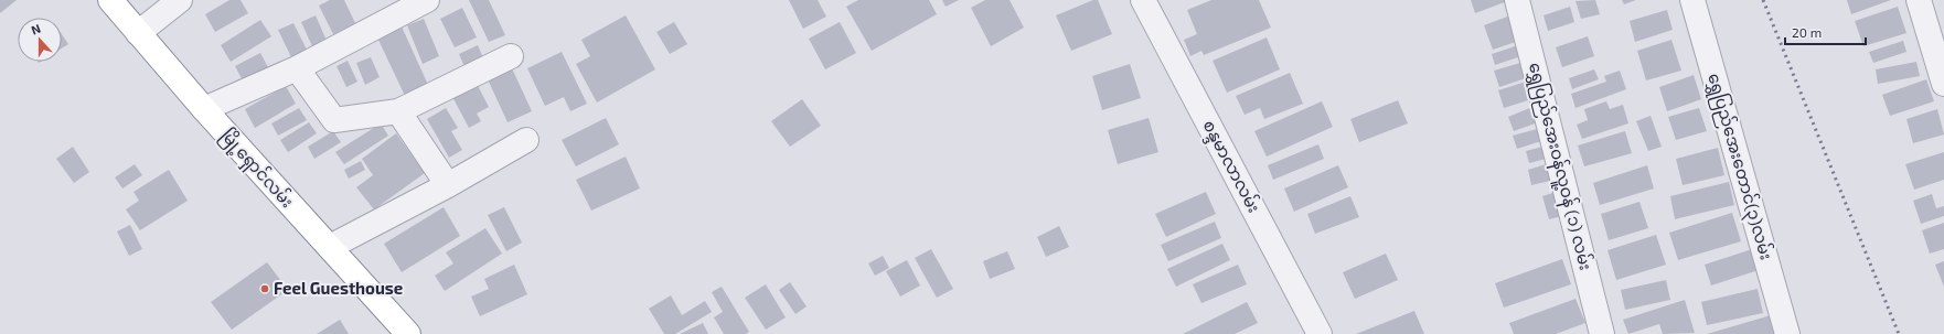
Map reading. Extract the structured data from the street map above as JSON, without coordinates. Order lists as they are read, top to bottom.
{
  "streets": {
    "highway": ["မြို့ရှောင်လမ်း"],
    "street": ["စန္ဒမာလာလမ်း", "ရွှေပြည်အေးဝန်လူ့ဝန် (၁) လမ်း", "ရွှေပြည်အေးတောင်(၃)လမ်း"]
  },
  "places": ["Feel Guesthouse"],
  "scale_bar": "20 m",
  "north": "top"
}
